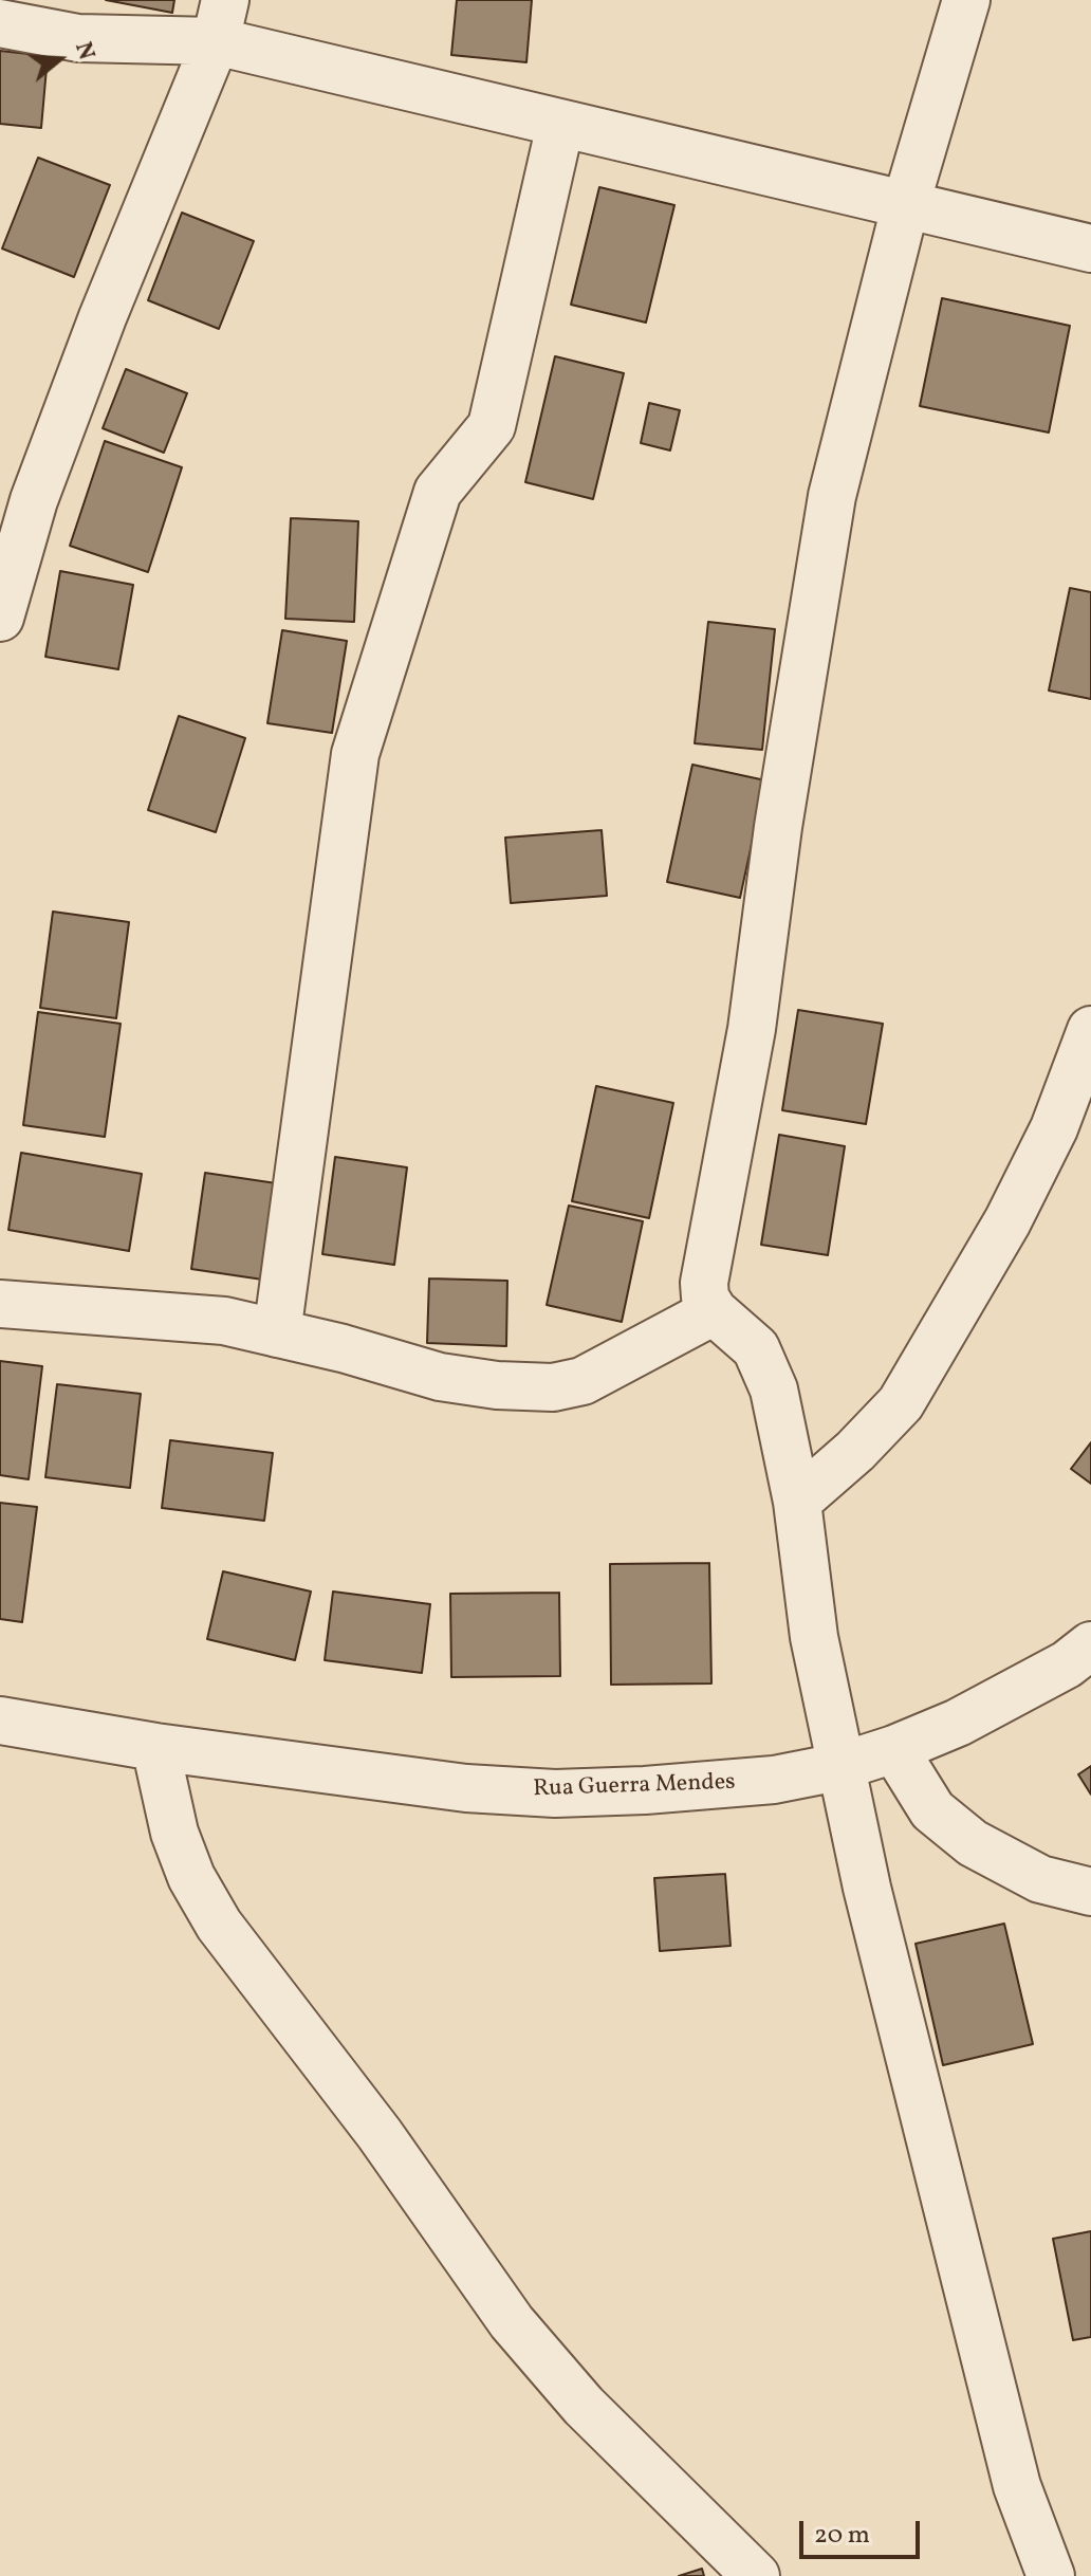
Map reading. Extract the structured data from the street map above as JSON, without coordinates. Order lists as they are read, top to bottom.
{
  "streets": {
    "street": ["Rua Guerra Mendes"]
  },
  "scale_bar": "20 m",
  "north": "right"
}
